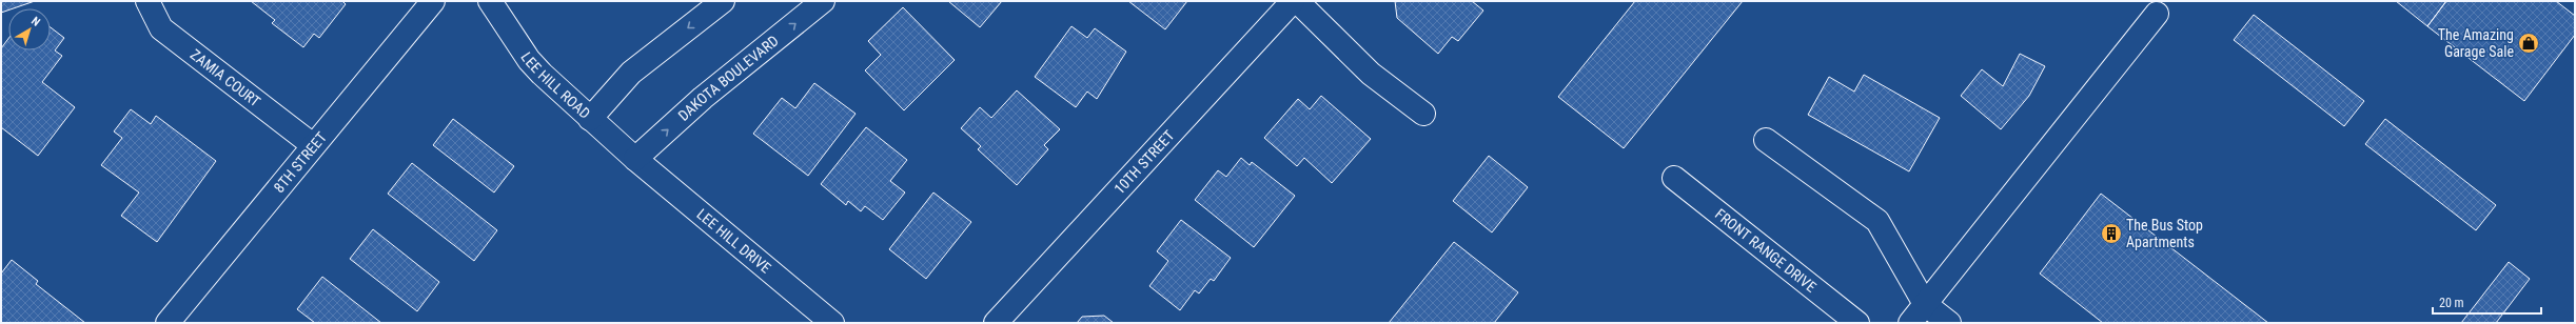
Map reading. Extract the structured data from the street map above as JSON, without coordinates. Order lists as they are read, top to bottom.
{
  "streets": {
    "street": [
      "ZAMIA COURT",
      "DAKOTA BOULEVARD",
      "LEE HILL ROAD",
      "8TH STREET",
      "10TH STREET",
      "LEE HILL DRIVE",
      "FRONT RANGE DRIVE"
    ]
  },
  "crossings": [
    ["ZAMIA COURT", "8TH STREET"],
    ["DAKOTA BOULEVARD", "LEE HILL ROAD"],
    ["DAKOTA BOULEVARD", "LEE HILL DRIVE"],
    ["LEE HILL ROAD", "LEE HILL DRIVE"]
  ],
  "places": {
    "shop": ["The Amazing Garage Sale"],
    "building": ["The Bus Stop Apartments"]
  },
  "scale_bar": "20 m",
  "north": "top right"
}
